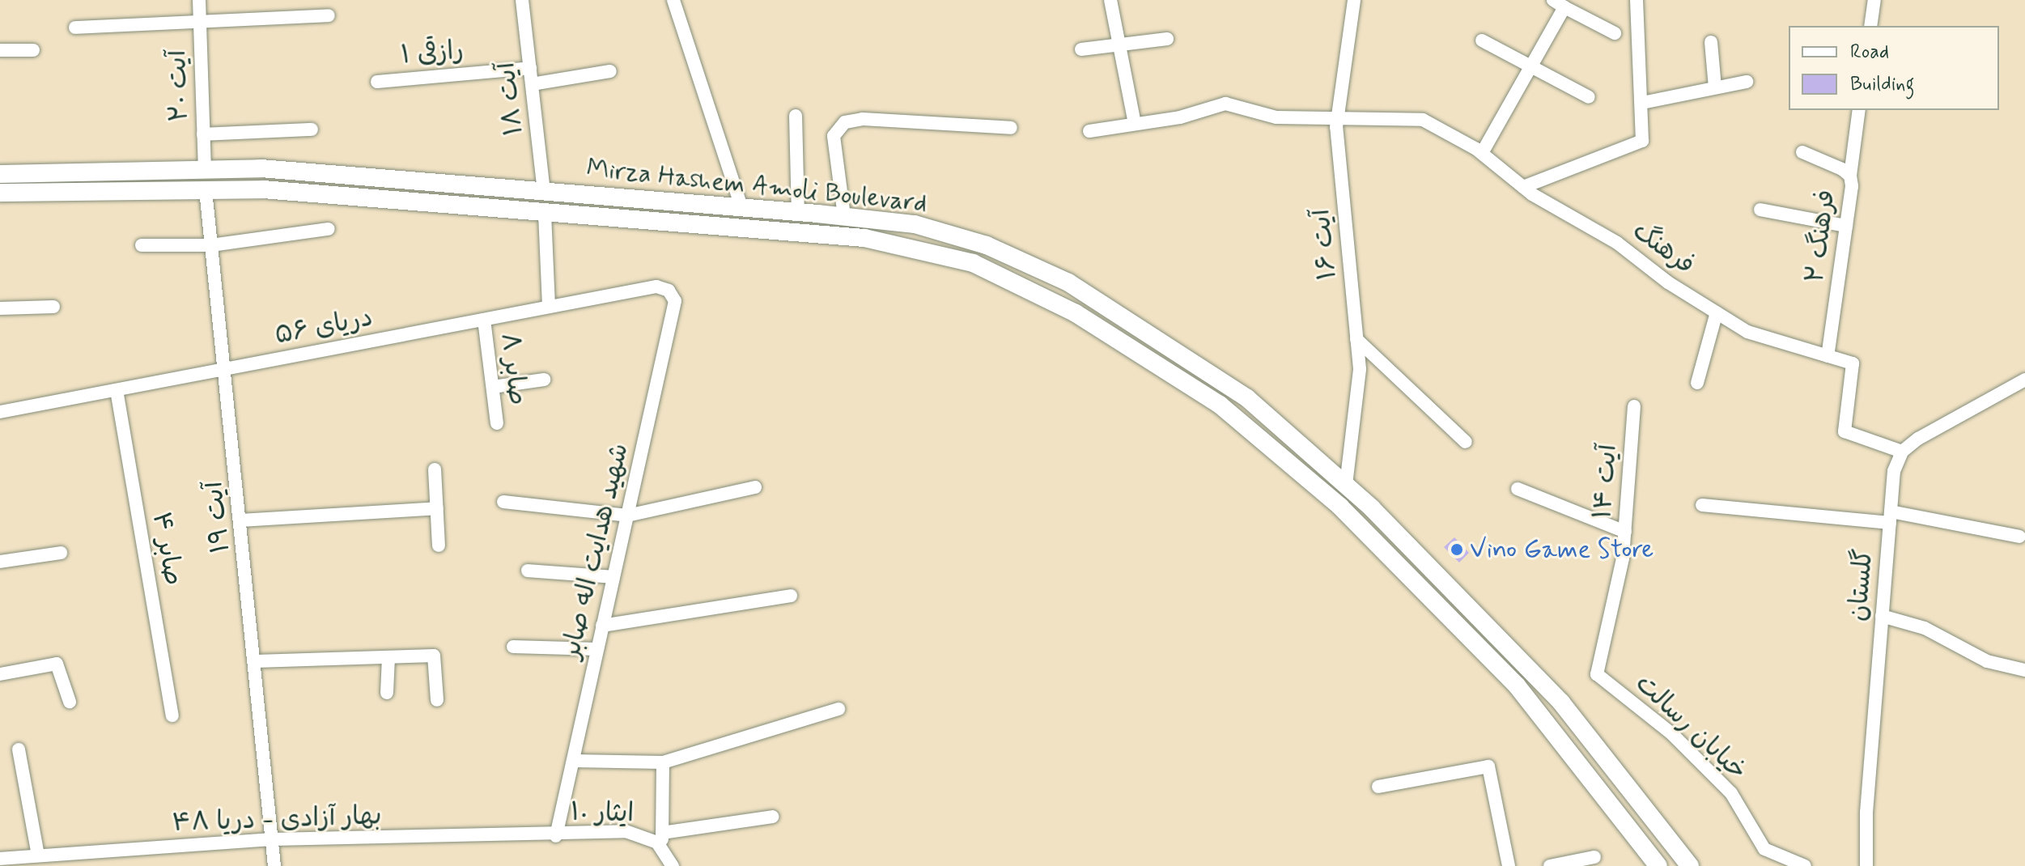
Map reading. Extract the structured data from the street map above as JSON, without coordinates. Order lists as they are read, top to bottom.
{
  "streets": {
    "main road": ["Mirza Hashem Amoli Boulevard"],
    "street": [
      "رازقی ۱",
      "آیت ۲۰",
      "آیت ۱۸",
      "فرهنگ ۲",
      "آیت ۱۶",
      "فرهنگ",
      "دریای ۵۶",
      "صابر ۸",
      "آيت ۱۴",
      "آیت ۱۹",
      "صابر ۴",
      "شهید هدایت اله صابر",
      "گلستان",
      "خیابان رسالت",
      "ایثار ۱۰",
      "بهار آزادی - دریا ۴۸"
    ]
  },
  "crossings": [
    ["رازقی ۱", "آیت ۱۸"],
    ["آیت ۲۰", "Mirza Hashem Amoli Boulevard"],
    ["آیت ۱۸", "Mirza Hashem Amoli Boulevard"],
    ["Mirza Hashem Amoli Boulevard", "آیت ۱۶"],
    ["Mirza Hashem Amoli Boulevard", "آیت ۱۹"],
    ["فرهنگ ۲", "فرهنگ"],
    ["آیت ۱۶", "فرهنگ"],
    ["فرهنگ", "گلستان"],
    ["دریای ۵۶", "صابر ۸"],
    ["دریای ۵۶", "آیت ۱۹"],
    ["دریای ۵۶", "صابر ۴"],
    ["دریای ۵۶", "شهید هدایت اله صابر"],
    ["آيت ۱۴", "خیابان رسالت"],
    ["آیت ۱۹", "بهار آزادی - دریا ۴۸"],
    ["شهید هدایت اله صابر", "ایثار ۱۰"],
    ["شهید هدایت اله صابر", "بهار آزادی - دریا ۴۸"],
    ["ایثار ۱۰", "بهار آزادی - دریا ۴۸"]
  ],
  "places": ["Vino Game Store"],
  "legend": ["Road", "Building"]
}
